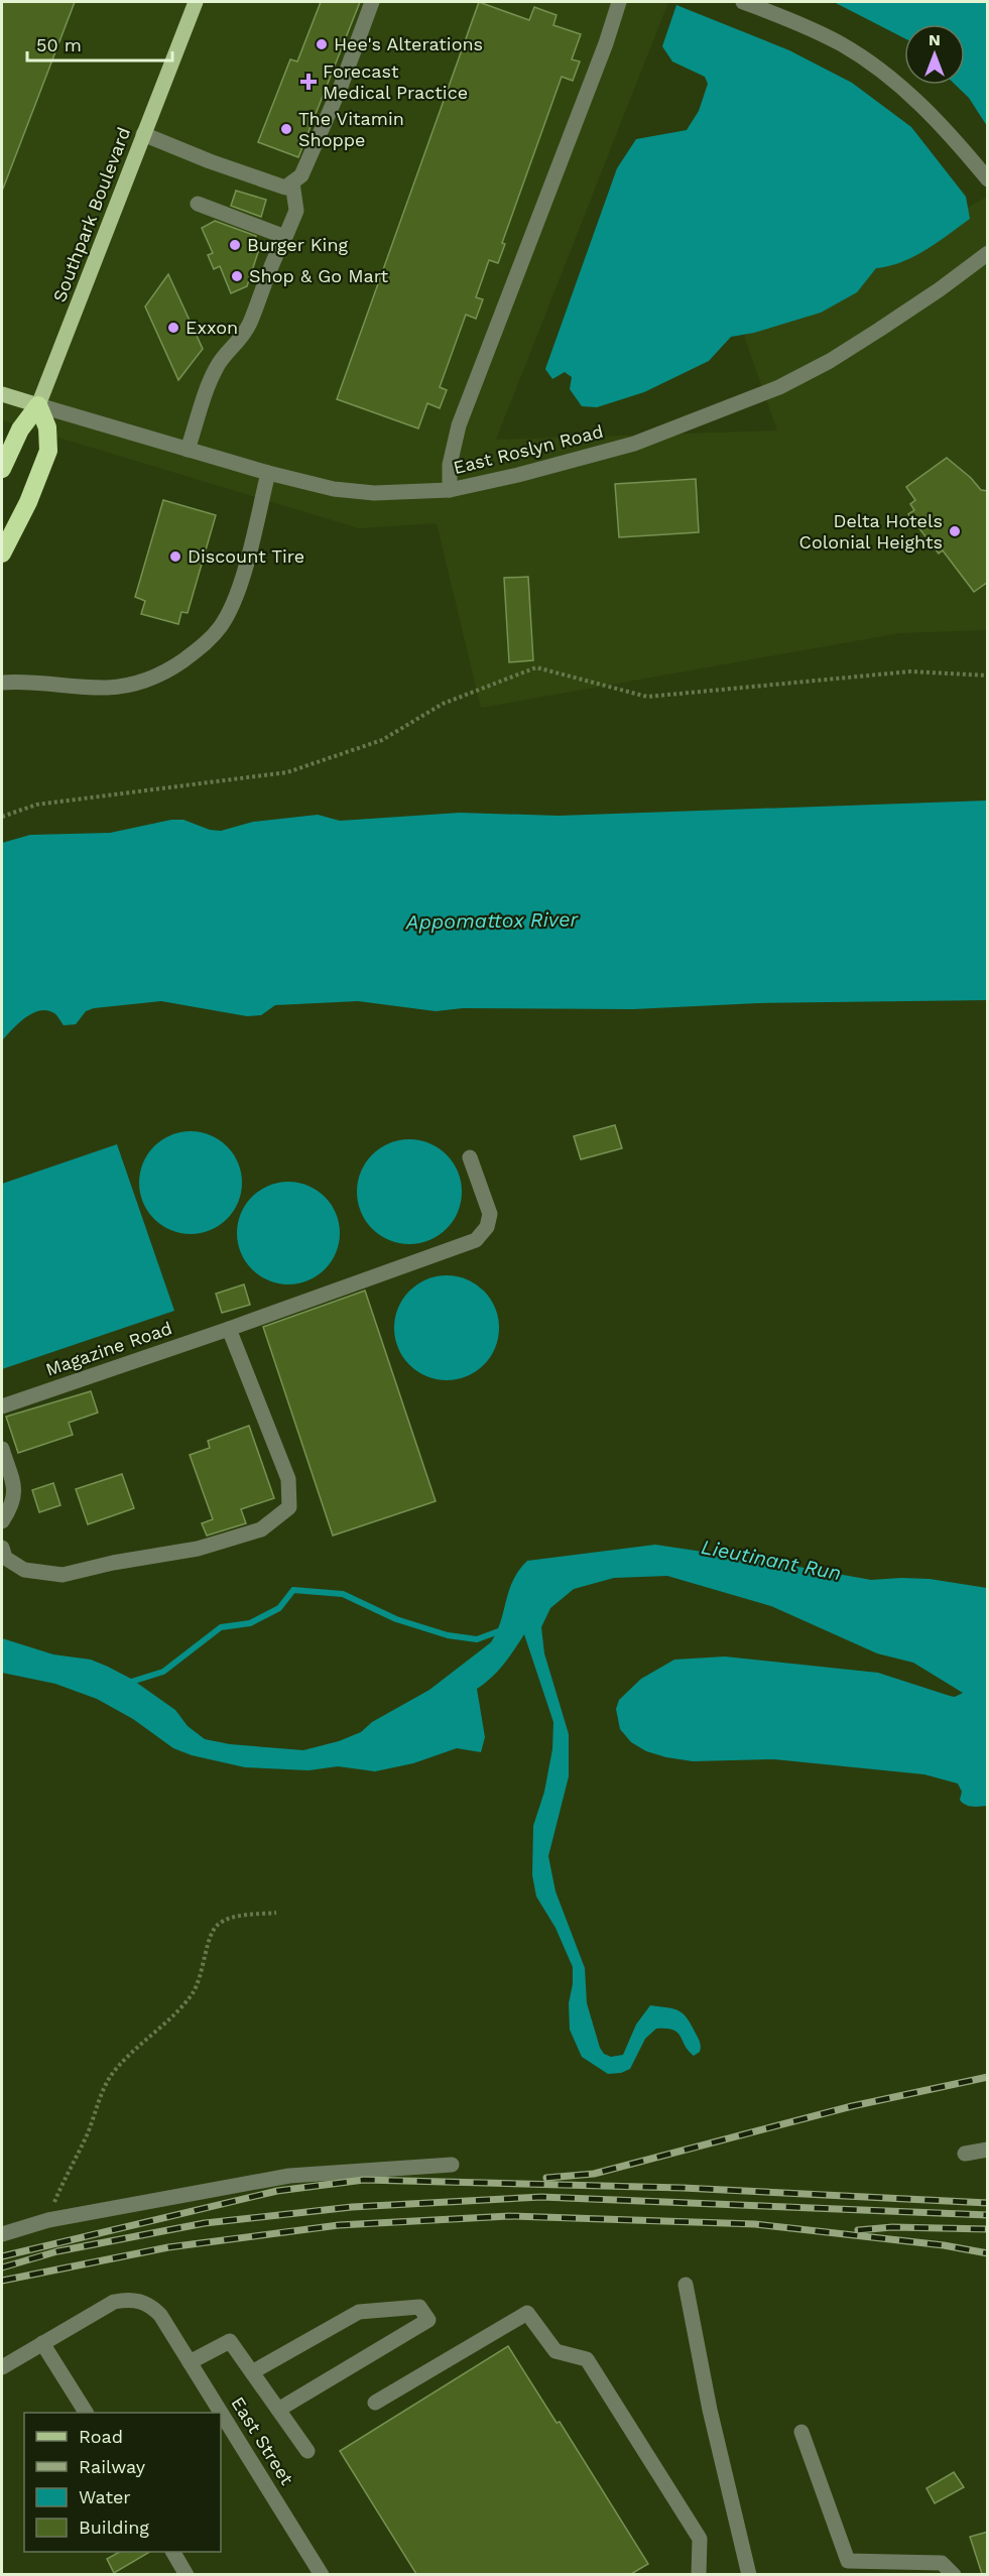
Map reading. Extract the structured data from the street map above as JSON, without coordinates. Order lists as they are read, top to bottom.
{
  "streets": {
    "main road": ["Southpark Boulevard"],
    "street": ["East Roslyn Road", "Magazine Road", "East Street"]
  },
  "crossings": [
    ["Southpark Boulevard", "East Roslyn Road"]
  ],
  "water": ["Appomattox River", "Lieutinant Run"],
  "places": {
    "other": [
      "Hee's Alterations",
      "The Vitamin Shoppe",
      "Burger King",
      "Shop & Go Mart",
      "Exxon",
      "Delta Hotels Colonial Heights",
      "Discount Tire"
    ],
    "health": ["Forecast Medical Practice"]
  },
  "legend": [
    "Road",
    "Railway",
    "Water",
    "Building"
  ],
  "scale_bar": "50 m",
  "north": "top"
}
